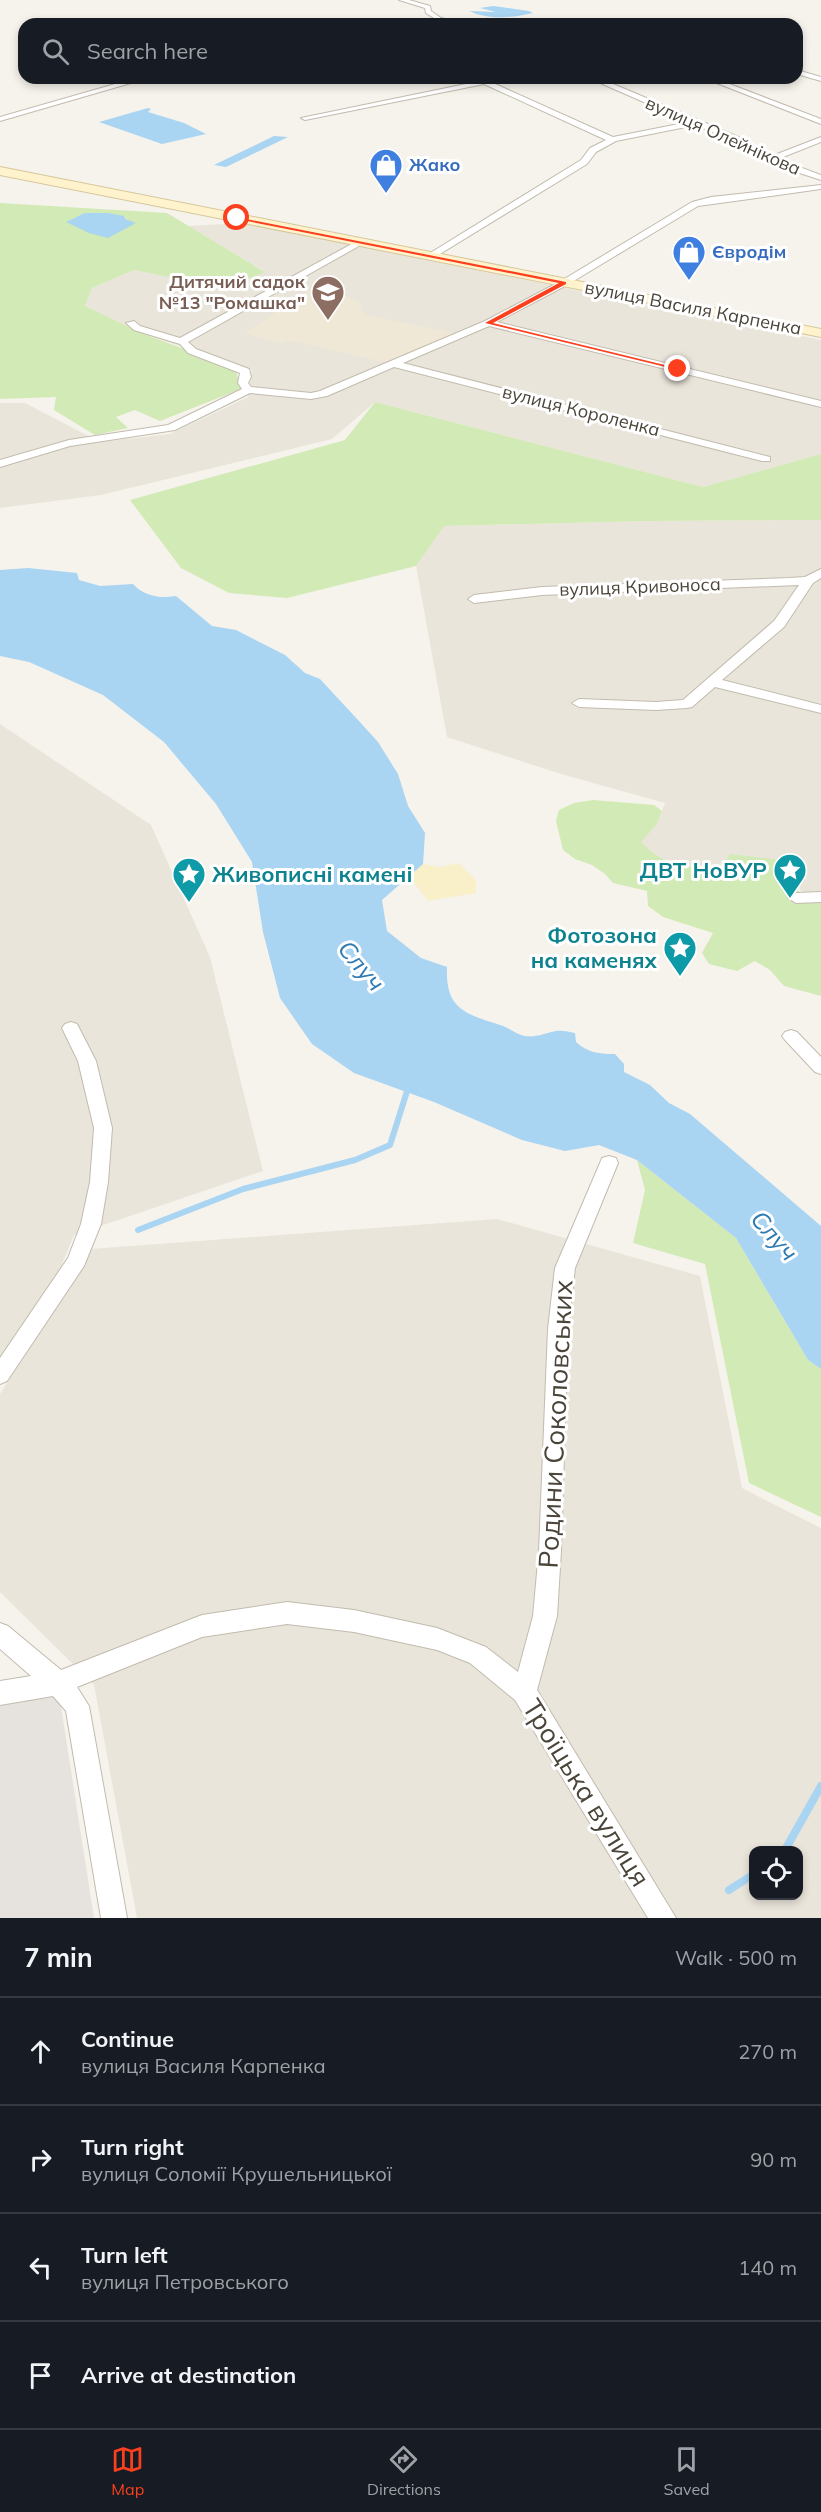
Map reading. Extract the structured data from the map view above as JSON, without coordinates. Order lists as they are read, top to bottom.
{
  "streets": {
    "street": [
      "вулиця Олейнікова",
      "вулиця Василя Карпенка",
      "вулиця Короленка",
      "вулиця Кривоноса",
      "Родини Соколовських",
      "Троїцька вулиця"
    ]
  },
  "crossings": [
    ["Родини Соколовських", "Троїцька вулиця"]
  ],
  "water": ["Случ"],
  "places": {
    "shop": ["Жако", "Євродім"],
    "school or university": ["Дитячий садок №13 \"Ромашка\""],
    "place": ["ДВТ НоВУР", "Живописні камені", "Фотозона на каменях"]
  },
  "page": {
    "search": "Search here",
    "heading": ["7 min", "Walk · 500 m"],
    "list": [
      ["Continue", "вулиця Василя Карпенка", "270 m"],
      ["Turn right", "вулиця Соломії Крушельницької", "90 m"],
      ["Turn left", "вулиця Петровського", "140 m"],
      "Arrive at destination"
    ],
    "nav": ["Map", "Directions", "Saved"]
  }
}
